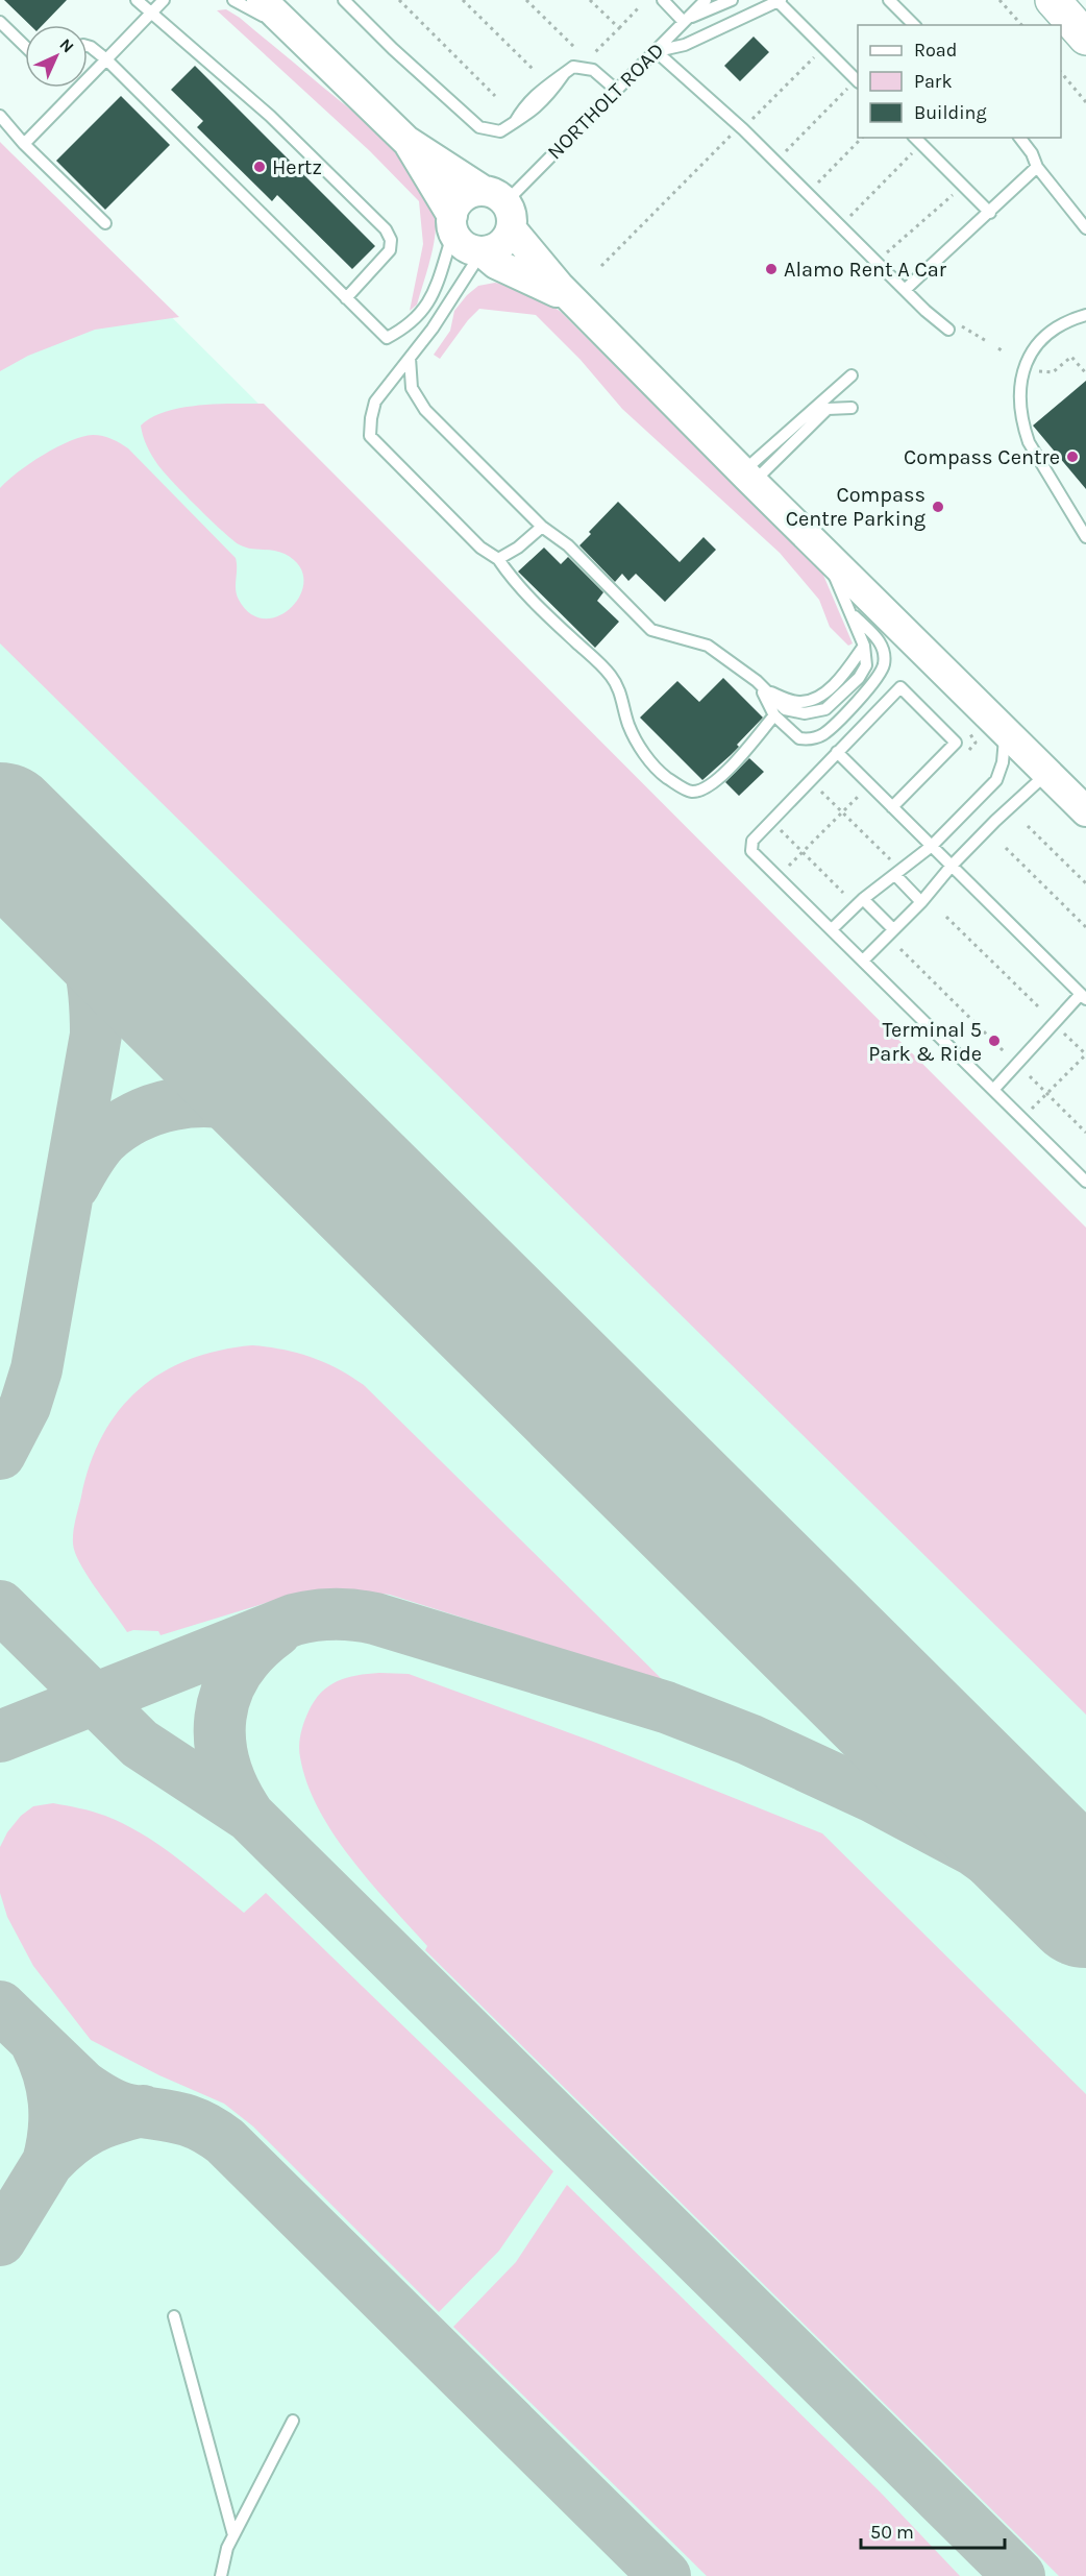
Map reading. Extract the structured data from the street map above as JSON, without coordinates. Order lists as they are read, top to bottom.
{
  "streets": {
    "lane": ["NORTHOLT ROAD"]
  },
  "places": [
    "Hertz",
    "Alamo Rent A Car",
    "Compass Centre",
    "Compass Centre Parking",
    "Terminal 5 Park & Ride"
  ],
  "legend": ["Road", "Park", "Building"],
  "scale_bar": "50 m",
  "north": "top right"
}
